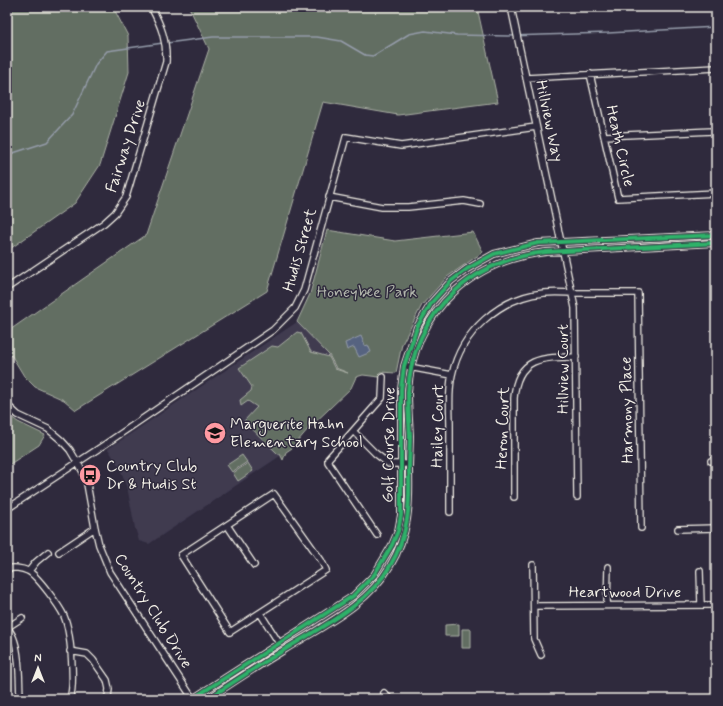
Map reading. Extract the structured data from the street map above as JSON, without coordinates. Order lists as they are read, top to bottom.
{
  "streets": {
    "street": [
      "Hillview Way",
      "Fairway Drive",
      "Heath Circle",
      "Hudis Street",
      "Hillview Court",
      "Harmony Place",
      "Hailey Court",
      "Heron Court",
      "Golf Course Drive",
      "Heartwood Drive",
      "Country Club Drive"
    ]
  },
  "crossings": [
    ["Hillview Way", "Hudis Street"],
    ["Hillview Way", "Hillview Court"],
    ["Hillview Way", "Golf Course Drive"],
    ["Hudis Street", "Country Club Drive"],
    ["Hillview Court", "Hailey Court"],
    ["Hillview Court", "Heron Court"],
    ["Hillview Court", "Golf Course Drive"],
    ["Harmony Place", "Hailey Court"],
    ["Golf Course Drive", "Country Club Drive"]
  ],
  "parks": ["Honeybee Park"],
  "places": {
    "school or university": ["Marguerite Hahn Elementary School"],
    "bus stop": ["Country Club Dr & Hudis St"]
  },
  "north": "top"
}
